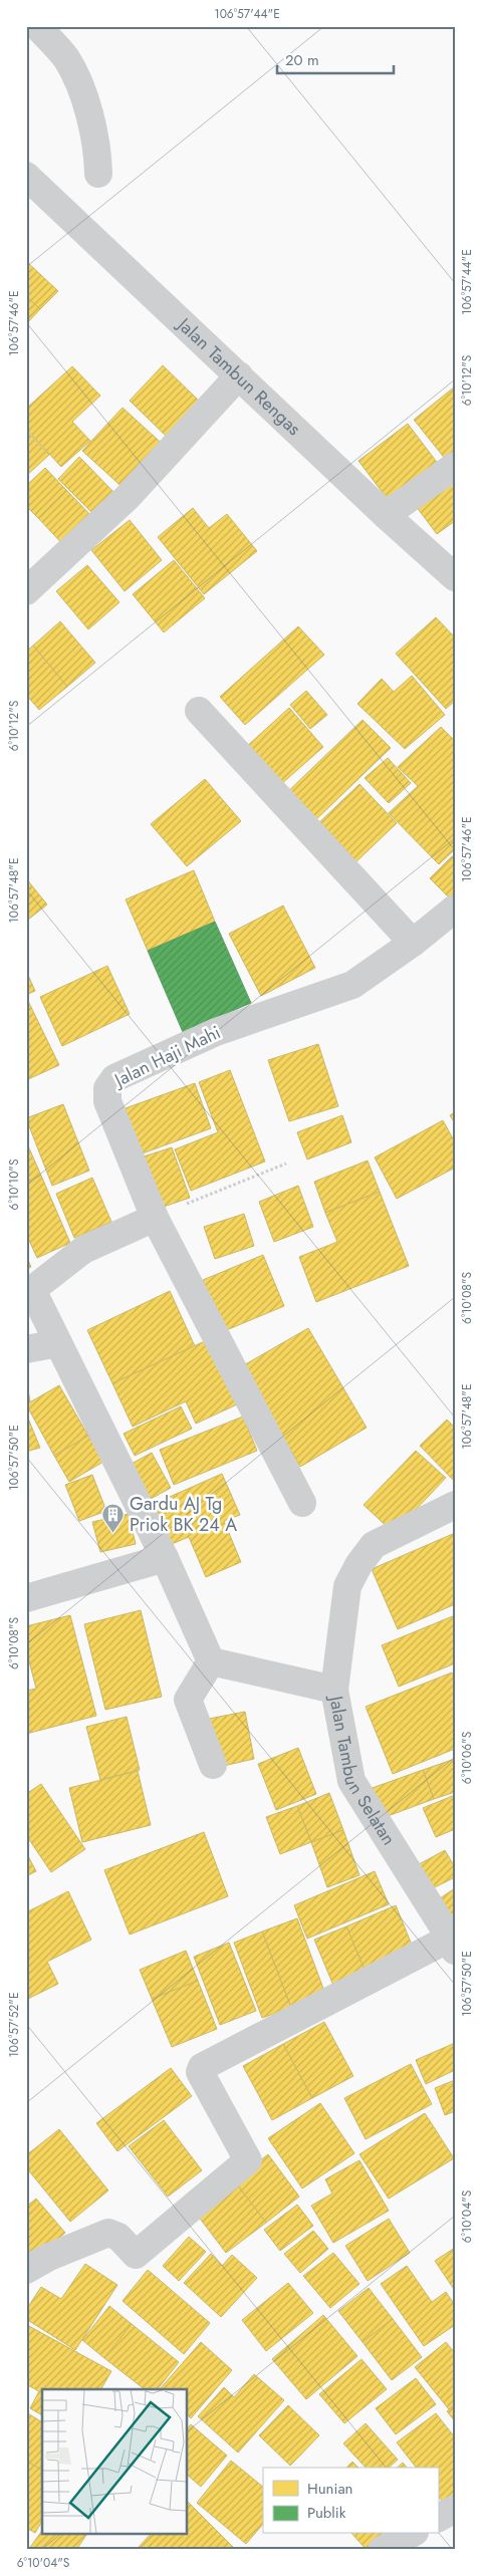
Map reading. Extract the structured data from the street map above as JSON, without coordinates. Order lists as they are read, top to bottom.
{
  "streets": {
    "street": ["Jalan Tambun Rengas", "Jalan Haji Mahi", "Jalan Tambun Selatan"]
  },
  "places": {
    "building": ["Gardu AJ Tg Priok BK 24 A"]
  },
  "legend": ["Hunian", "Publik"],
  "scale_bar": "20 m",
  "coordinates": [
    "106°57'44\"E",
    "106°57'46\"E",
    "6°10'12\"S",
    "106°57'48\"E",
    "6°10'10\"S",
    "6°10'08\"S",
    "106°57'50\"E",
    "6°10'06\"S",
    "106°57'52\"E",
    "6°10'04\"S"
  ]
}
